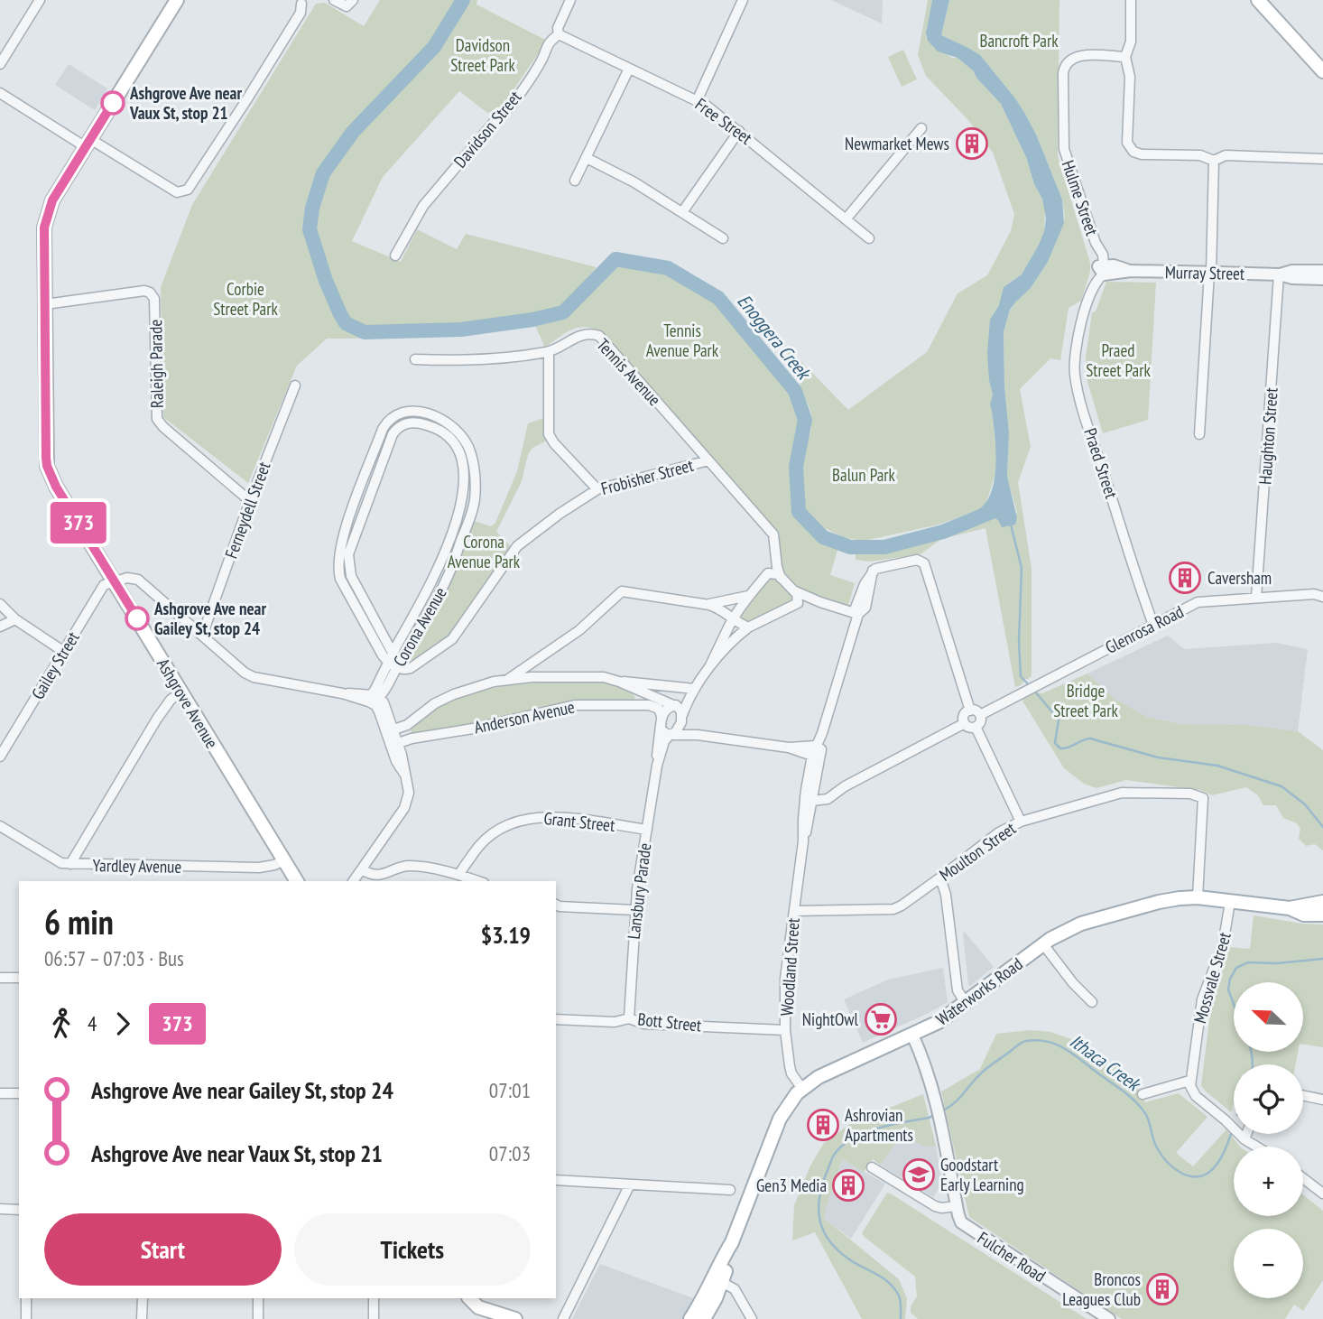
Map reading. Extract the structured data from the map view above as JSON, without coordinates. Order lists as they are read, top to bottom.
{
  "streets": {
    "main road": ["Ashgrove Avenue", "Waterworks Road"],
    "street": [
      "Free Street",
      "Davidson Street",
      "Hulme Street",
      "Murray Street",
      "Raleigh Parade",
      "Tennis Avenue",
      "Haughton Street",
      "Praed Street",
      "Frobisher Street",
      "Ferneydell Street",
      "Corona Avenue",
      "Glenrosa Road",
      "Gailey Street",
      "Anderson Avenue",
      "Grant Street",
      "Moulton Street",
      "Yardley Avenue",
      "Lansbury Parade",
      "Woodland Street",
      "Mossvale Street",
      "Bott Street",
      "Fulcher Road"
    ]
  },
  "crossings": [
    ["Free Street", "Davidson Street"],
    ["Hulme Street", "Murray Street"],
    ["Hulme Street", "Praed Street"],
    ["Murray Street", "Haughton Street"],
    ["Murray Street", "Praed Street"],
    ["Raleigh Parade", "Ferneydell Street"],
    ["Raleigh Parade", "Ashgrove Avenue"],
    ["Tennis Avenue", "Frobisher Street"],
    ["Haughton Street", "Glenrosa Road"],
    ["Praed Street", "Glenrosa Road"],
    ["Frobisher Street", "Corona Avenue"],
    ["Glenrosa Road", "Woodland Street"],
    ["Gailey Street", "Ashgrove Avenue"],
    ["Ashgrove Avenue", "Yardley Avenue"],
    ["Anderson Avenue", "Lansbury Parade"],
    ["Grant Street", "Lansbury Parade"],
    ["Moulton Street", "Woodland Street"],
    ["Moulton Street", "Waterworks Road"],
    ["Lansbury Parade", "Bott Street"],
    ["Woodland Street", "Waterworks Road"],
    ["Woodland Street", "Bott Street"],
    ["Mossvale Street", "Waterworks Road"],
    ["Waterworks Road", "Fulcher Road"]
  ],
  "water": ["Enoggera Creek", "Ithaca Creek"],
  "parks": [
    "Bancroft Park",
    "Davidson Street Park",
    "Corbie Street Park",
    "Tennis Avenue Park",
    "Praed Street Park",
    "Balun Park",
    "Corona Avenue Park",
    "Bridge Street Park"
  ],
  "places": {
    "other": ["Ashgrove Ave near Vaux St, stop 21", "Ashgrove Ave near Gailey St, stop 24"],
    "building": [
      "Newmarket Mews",
      "Caversham",
      "Ashrovian Apartments",
      "Gen3 Media",
      "Broncos Leagues Club"
    ],
    "supermarket": ["NightOwl"],
    "school or university": ["Goodstart Early Learning"]
  },
  "lines": ["bus line 373"],
  "north": "top left",
  "page": {
    "on_map": "373",
    "heading": ["6 min", "06:57 – 07:03 · Bus", "$3.19"],
    "map_buttons": ["+", "−"],
    "legs": ["4", "373"],
    "list": [
      {
        "name": "Ashgrove Ave near Gailey St, stop 24",
        "value": "07:01"
      },
      {
        "name": "Ashgrove Ave near Vaux St, stop 21",
        "value": "07:03"
      }
    ],
    "buttons": ["Start", "Tickets"]
  }
}
